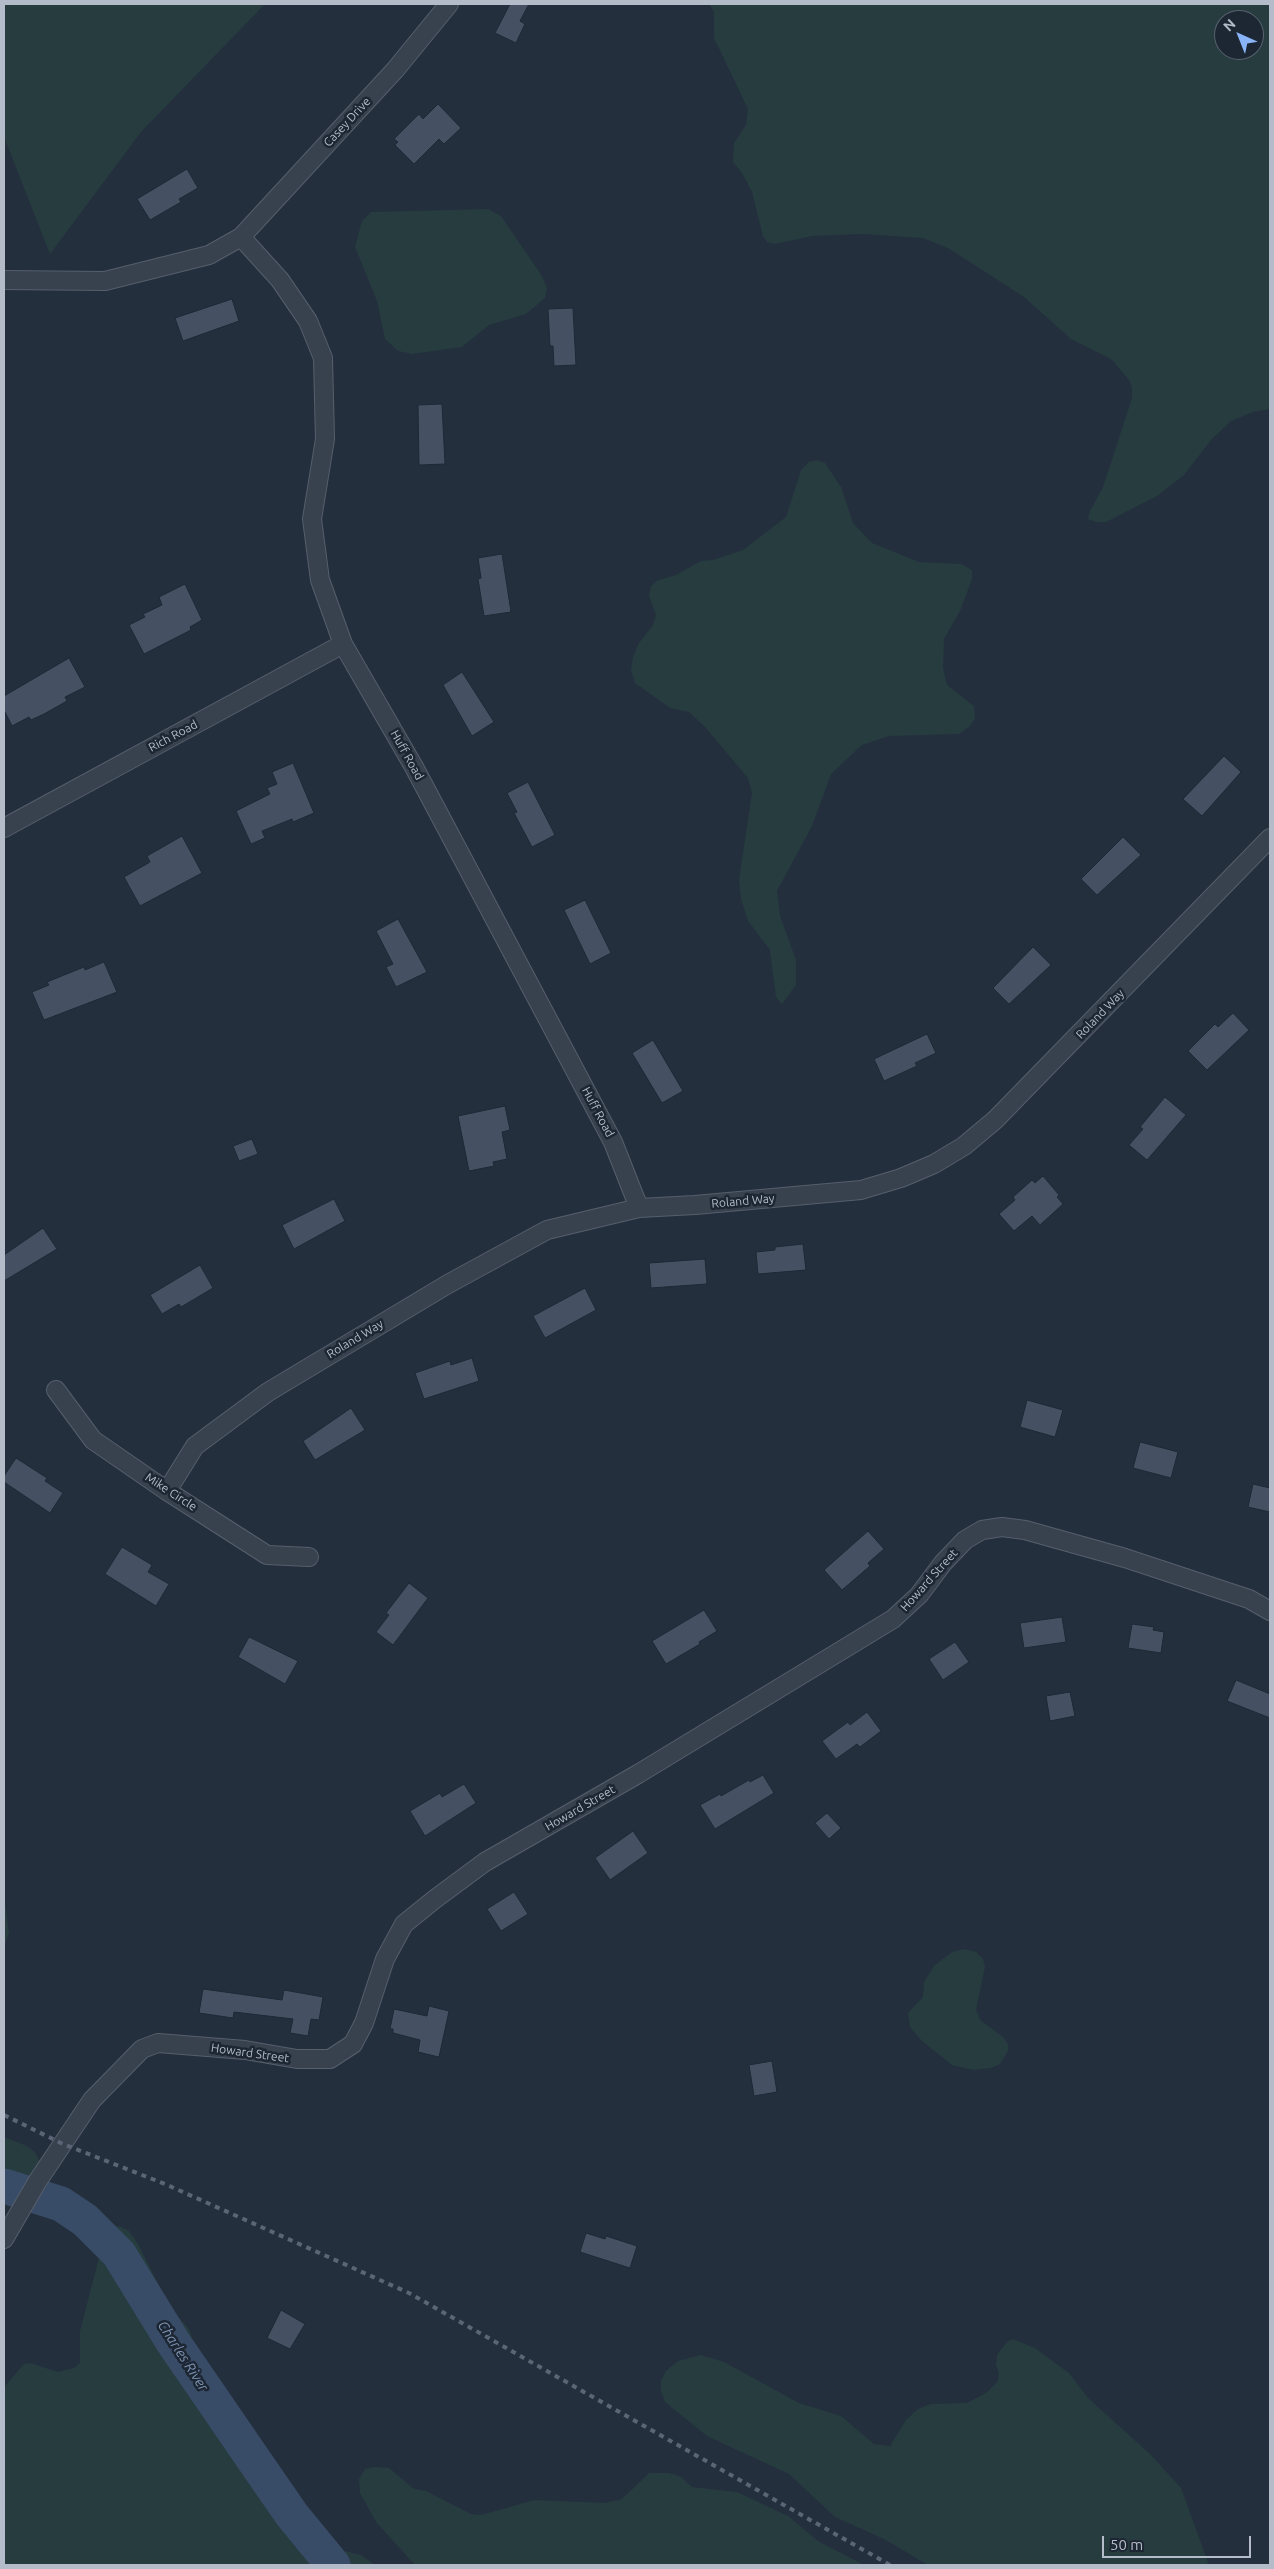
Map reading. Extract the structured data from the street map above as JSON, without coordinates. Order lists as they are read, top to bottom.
{
  "streets": {
    "street": [
      "Casey Drive",
      "Rich Road",
      "Huff Road",
      "Roland Way",
      "Mike Circle",
      "Howard Street"
    ]
  },
  "crossings": [
    ["Casey Drive", "Huff Road"],
    ["Rich Road", "Huff Road"],
    ["Huff Road", "Roland Way"],
    ["Roland Way", "Mike Circle"]
  ],
  "water": ["Charles River"],
  "scale_bar": "50 m",
  "north": "top left"
}
